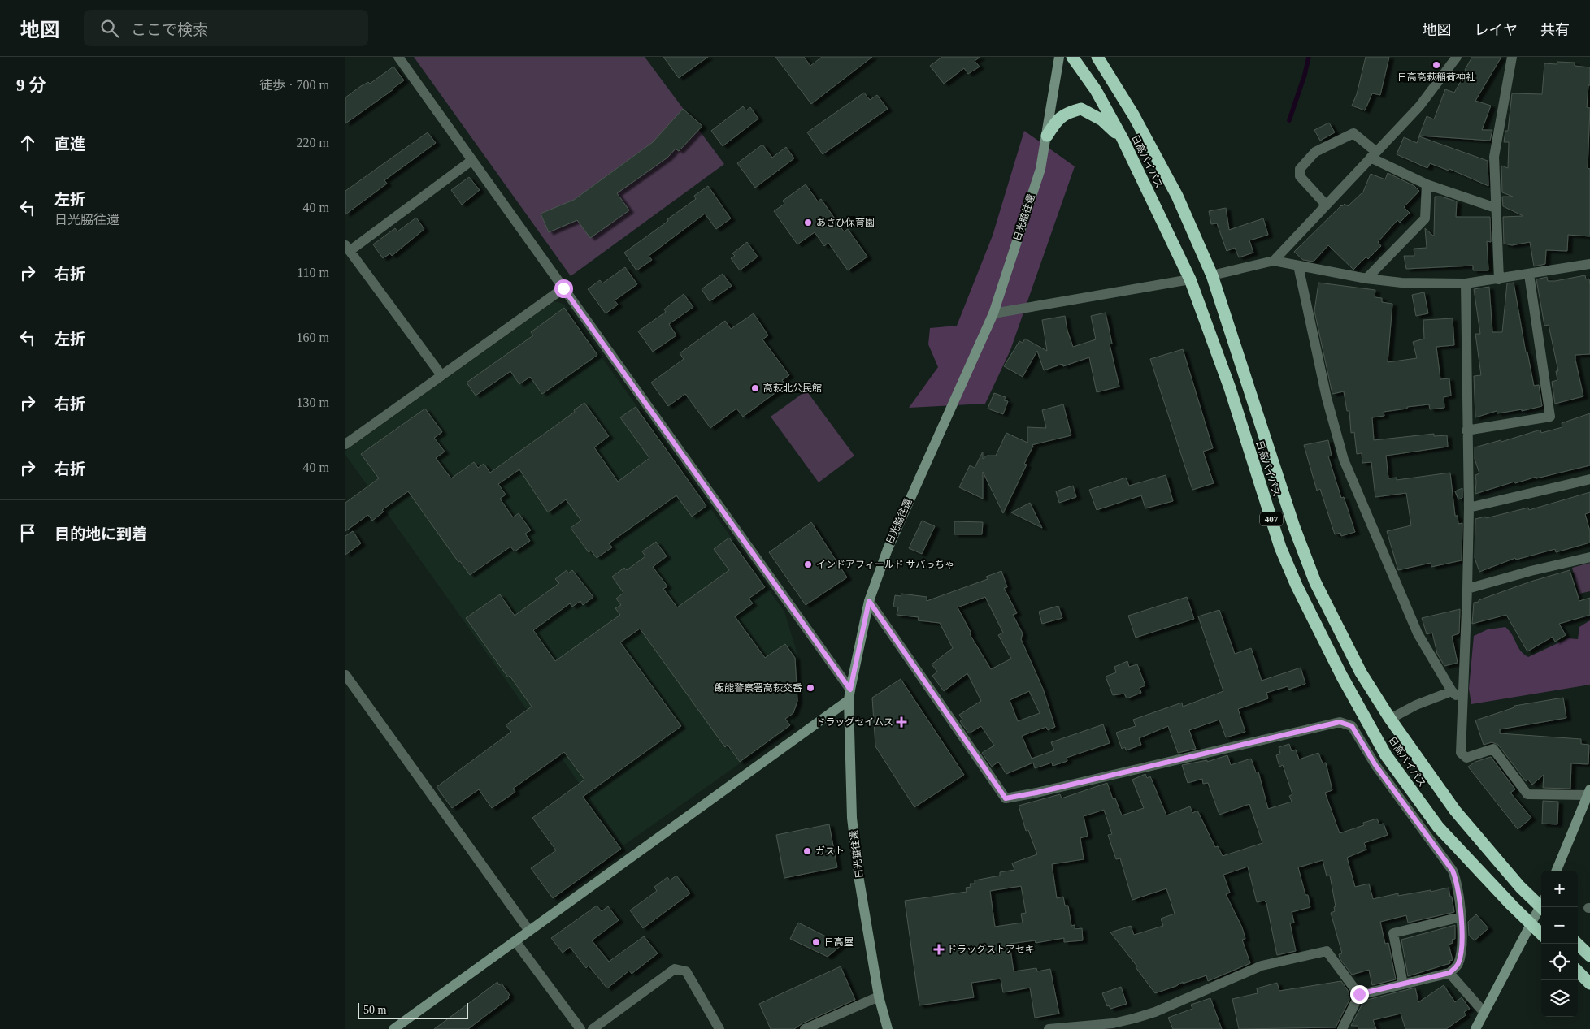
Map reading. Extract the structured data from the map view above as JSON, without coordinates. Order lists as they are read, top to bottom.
{
  "streets": {
    "highway": ["日高バイパス", "407"],
    "street": ["日光脇往還"]
  },
  "places": {
    "other": [
      "日高高萩稲荷神社",
      "あさひ保育園",
      "高萩北公民館",
      "インドアフィールド サバっちゃ",
      "飯能警察署高萩交番",
      "ガスト",
      "日高屋"
    ],
    "health": ["ドラッグセイムス", "ドラッグストアセキ"]
  },
  "scale_bar": "50 m",
  "page": {
    "header": "地図",
    "search": "ここで検索",
    "nav": ["地図", "レイヤ", "共有"],
    "heading": ["9 分", "徒歩 · 700 m"],
    "list": [
      ["直進", "220 m"],
      ["左折", "日光脇往還", "40 m"],
      ["右折", "110 m"],
      ["左折", "160 m"],
      ["右折", "130 m"],
      ["右折", "40 m"],
      "目的地に到着"
    ],
    "map_buttons": ["+", "−"],
    "scale": "50 m"
  }
}
